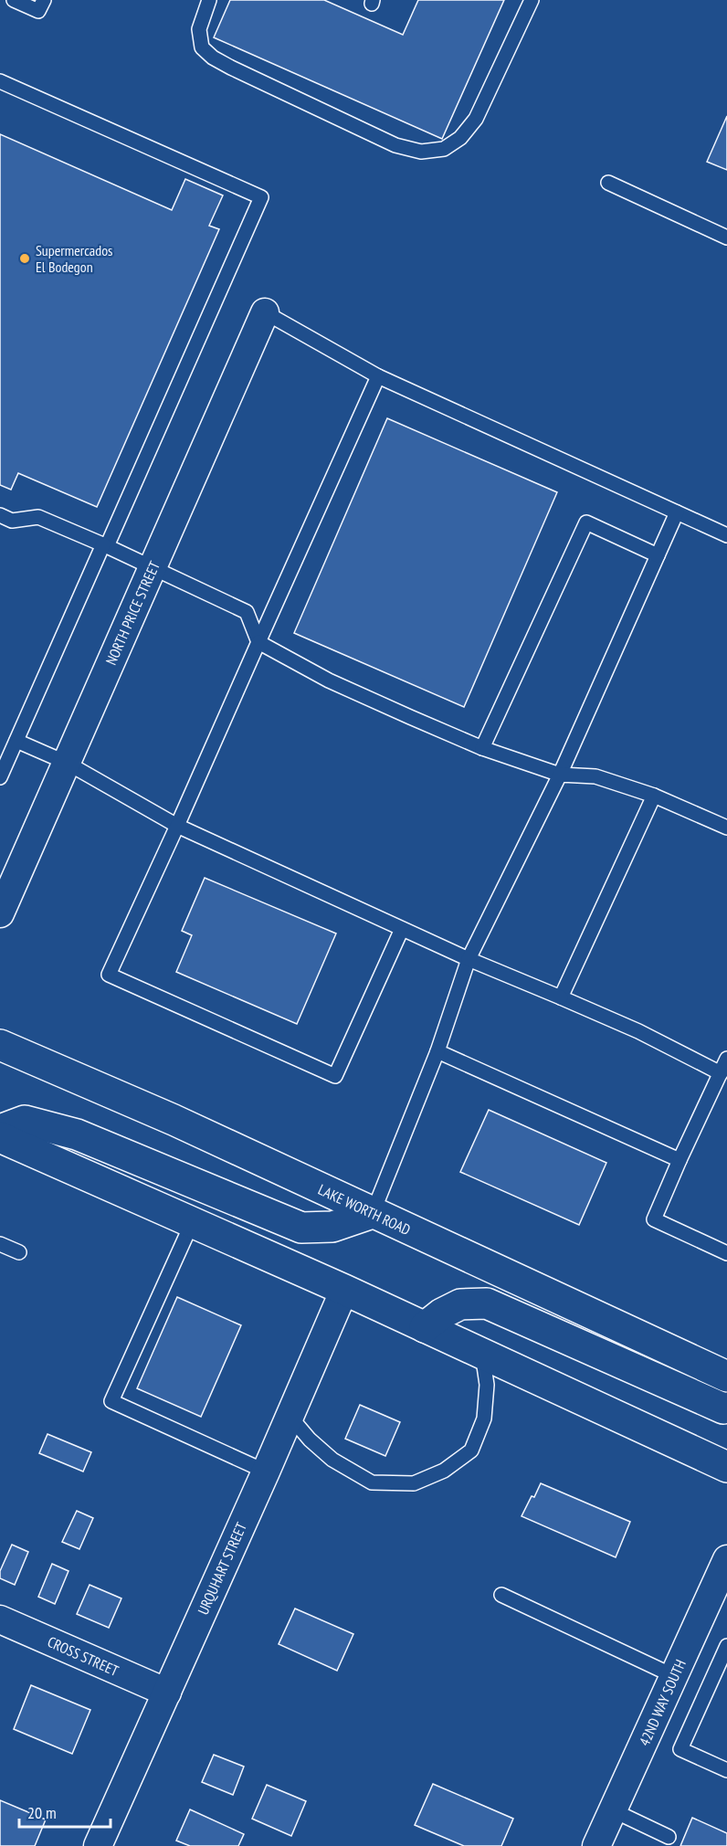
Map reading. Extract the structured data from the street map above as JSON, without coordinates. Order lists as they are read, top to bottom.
{
  "streets": {
    "main road": ["LAKE WORTH ROAD"],
    "street": [
      "NORTH PRICE STREET",
      "URQUHART STREET",
      "CROSS STREET",
      "42ND WAY SOUTH"
    ]
  },
  "crossings": [
    ["URQUHART STREET", "CROSS STREET"]
  ],
  "places": ["Supermercados El Bodegon"],
  "scale_bar": "20 m"
}
